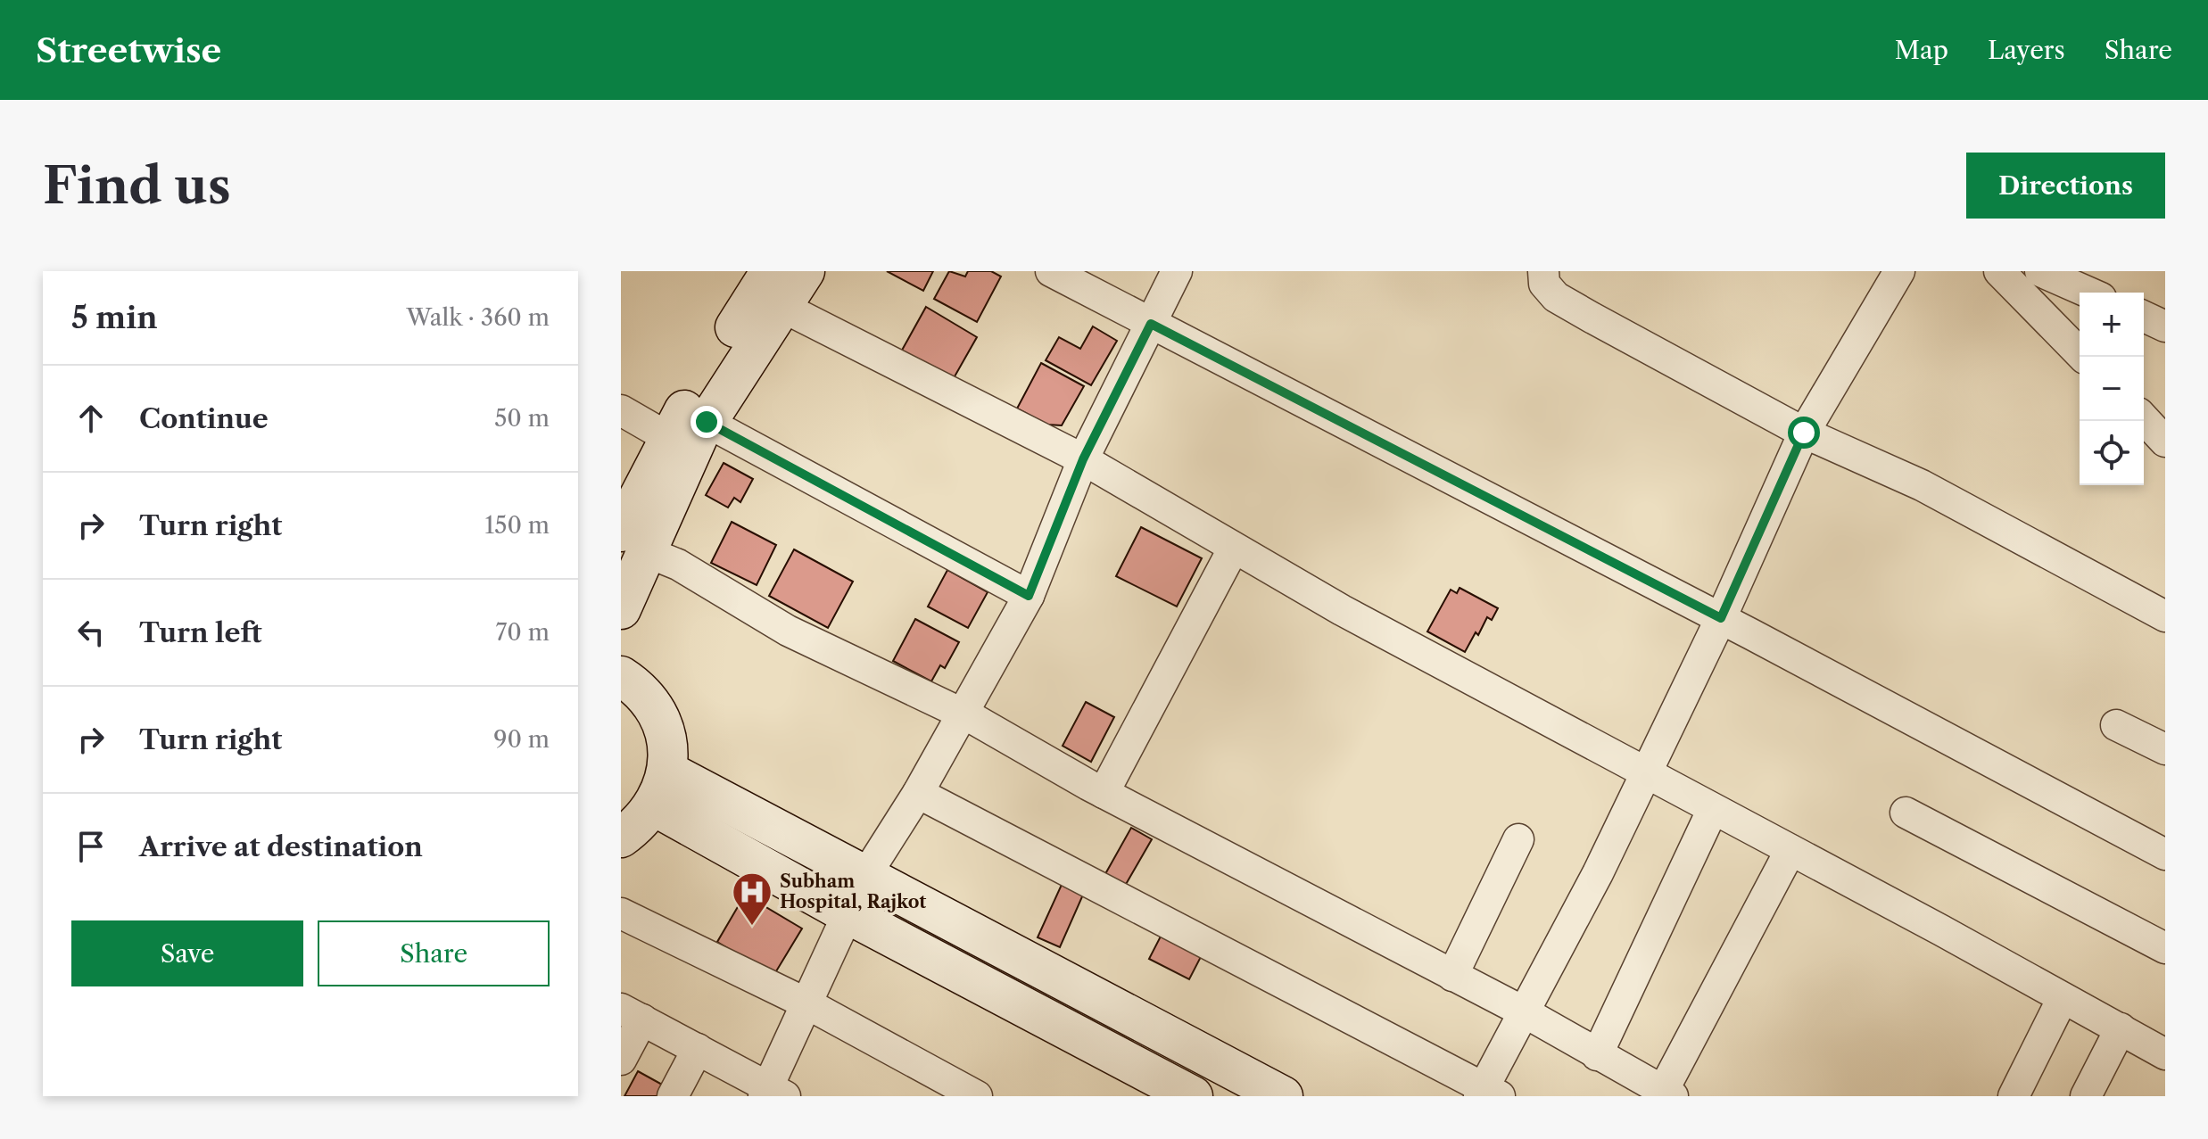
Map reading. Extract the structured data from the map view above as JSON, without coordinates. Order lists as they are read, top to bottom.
{
  "places": {
    "hospital": ["Subham Hospital, Rajkot"]
  },
  "page": {
    "header": "Streetwise",
    "nav": ["Map", "Layers", "Share"],
    "buttons": [
      "Directions",
      ["Save", "Share"]
    ],
    "title": "Find us",
    "heading": ["5 min", "Walk · 360 m"],
    "map_buttons": ["+", "−"],
    "list": [
      ["Continue", "50 m"],
      ["Turn right", "150 m"],
      ["Turn left", "70 m"],
      ["Turn right", "90 m"],
      "Arrive at destination"
    ]
  }
}
